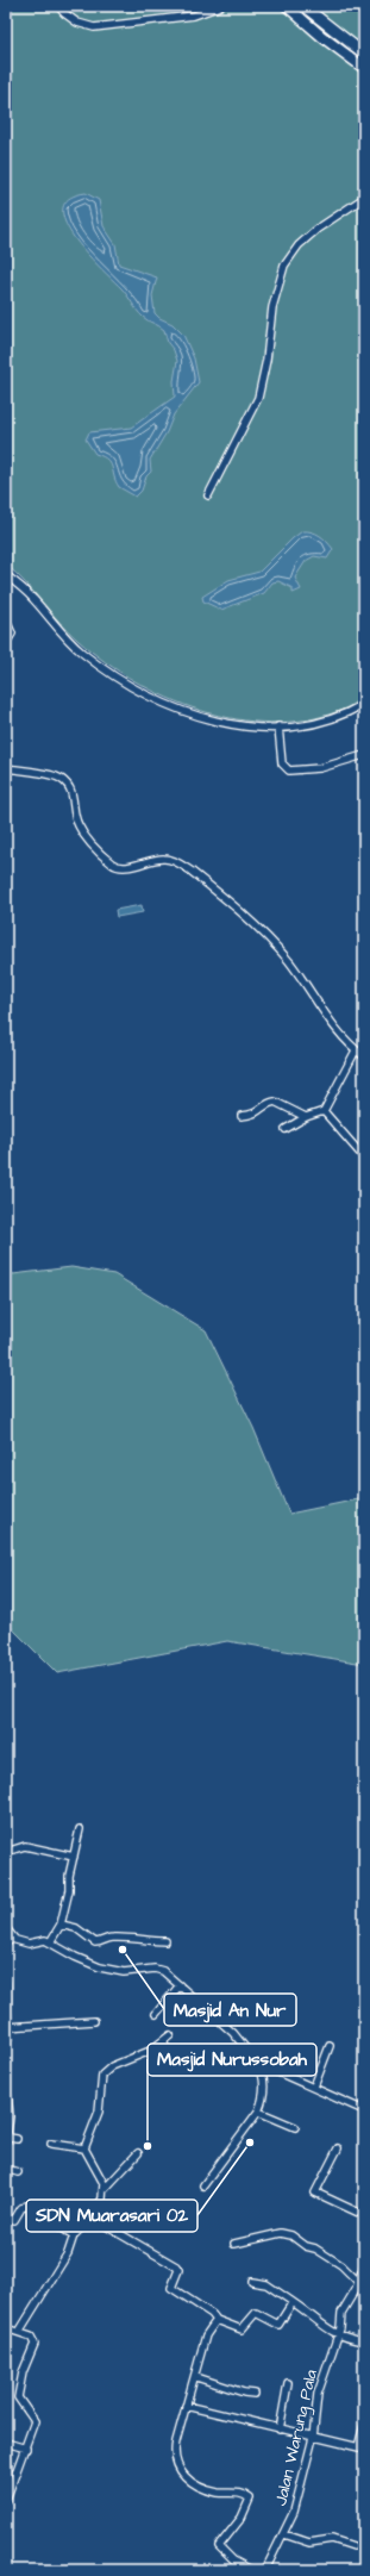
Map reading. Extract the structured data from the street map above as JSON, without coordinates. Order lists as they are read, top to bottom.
{
  "streets": {
    "street": ["Jalan Warung Pala"]
  },
  "places": ["Masjid An Nur", "SDN Muarasari 02", "Masjid Nurussobah"]
}
